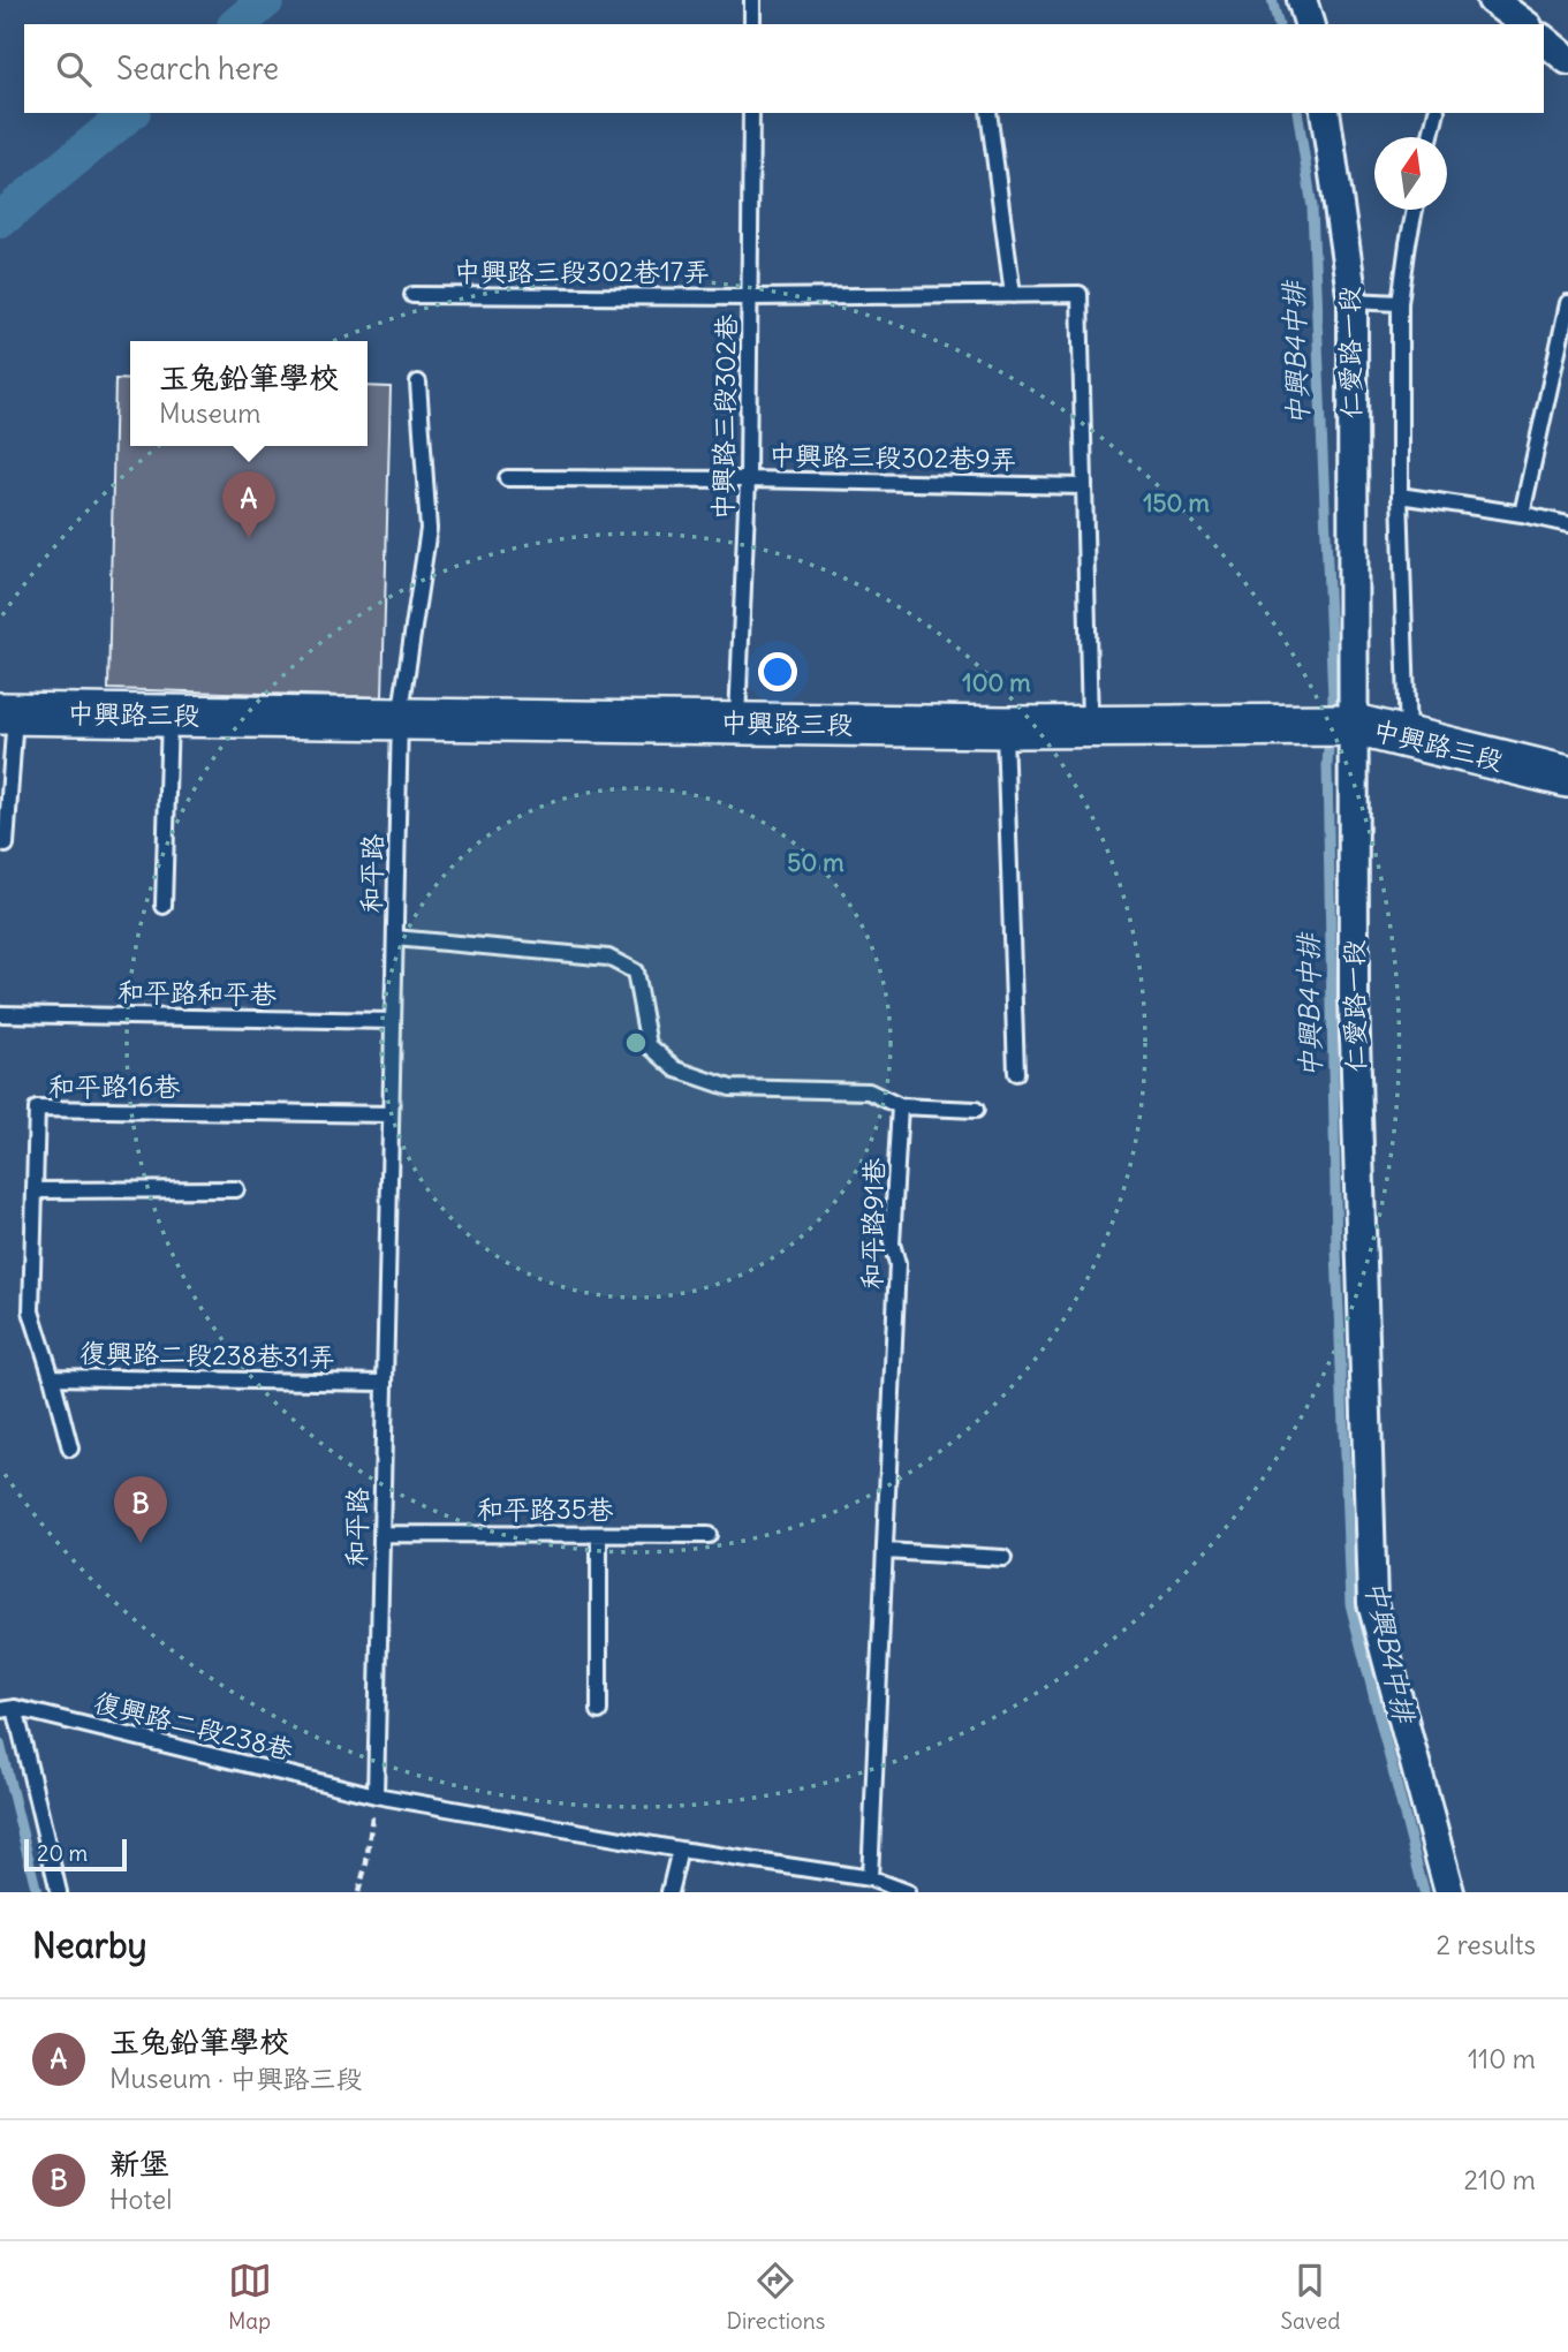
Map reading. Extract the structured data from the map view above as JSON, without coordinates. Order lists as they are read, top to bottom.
{
  "streets": {
    "street": ["仁愛路一段", "中興路三段"],
    "lane": [
      "中興路三段302巷17弄",
      "中興路三段302巷",
      "中興路三段302巷9弄",
      "和平路",
      "和平路和平巷",
      "和平路16巷",
      "和平路91巷",
      "復興路二段238巷31弄",
      "和平路35巷",
      "復興路二段238巷"
    ]
  },
  "crossings": [
    ["中興路三段302巷17弄", "中興路三段302巷"],
    ["中興路三段302巷17弄", "中興路三段302巷9弄"],
    ["仁愛路一段", "中興路三段"],
    ["中興路三段302巷", "中興路三段302巷9弄"],
    ["中興路三段302巷", "中興路三段"],
    ["中興路三段", "和平路"],
    ["和平路", "和平路和平巷"],
    ["和平路", "和平路16巷"],
    ["和平路", "復興路二段238巷31弄"],
    ["和平路", "和平路35巷"],
    ["和平路", "復興路二段238巷"],
    ["和平路16巷", "復興路二段238巷31弄"]
  ],
  "water": ["中興B4中排"],
  "scale_bar": "20 m",
  "north": "top",
  "page": {
    "search": "Search here",
    "popup": ["玉兔鉛筆學校", "Museum"],
    "pins": ["A", "B"],
    "scale": "20 m",
    "heading": ["Nearby", "2 results"],
    "list": [
      {
        "mark": "A",
        "name": "玉兔鉛筆學校",
        "note": "Museum · 中興路三段",
        "value": "110 m"
      },
      {
        "mark": "B",
        "name": "新堡",
        "note": "Hotel",
        "value": "210 m"
      }
    ],
    "nav": ["Map", "Directions", "Saved"]
  },
  "rings": ["150 m", "100 m", "50 m"]
}
